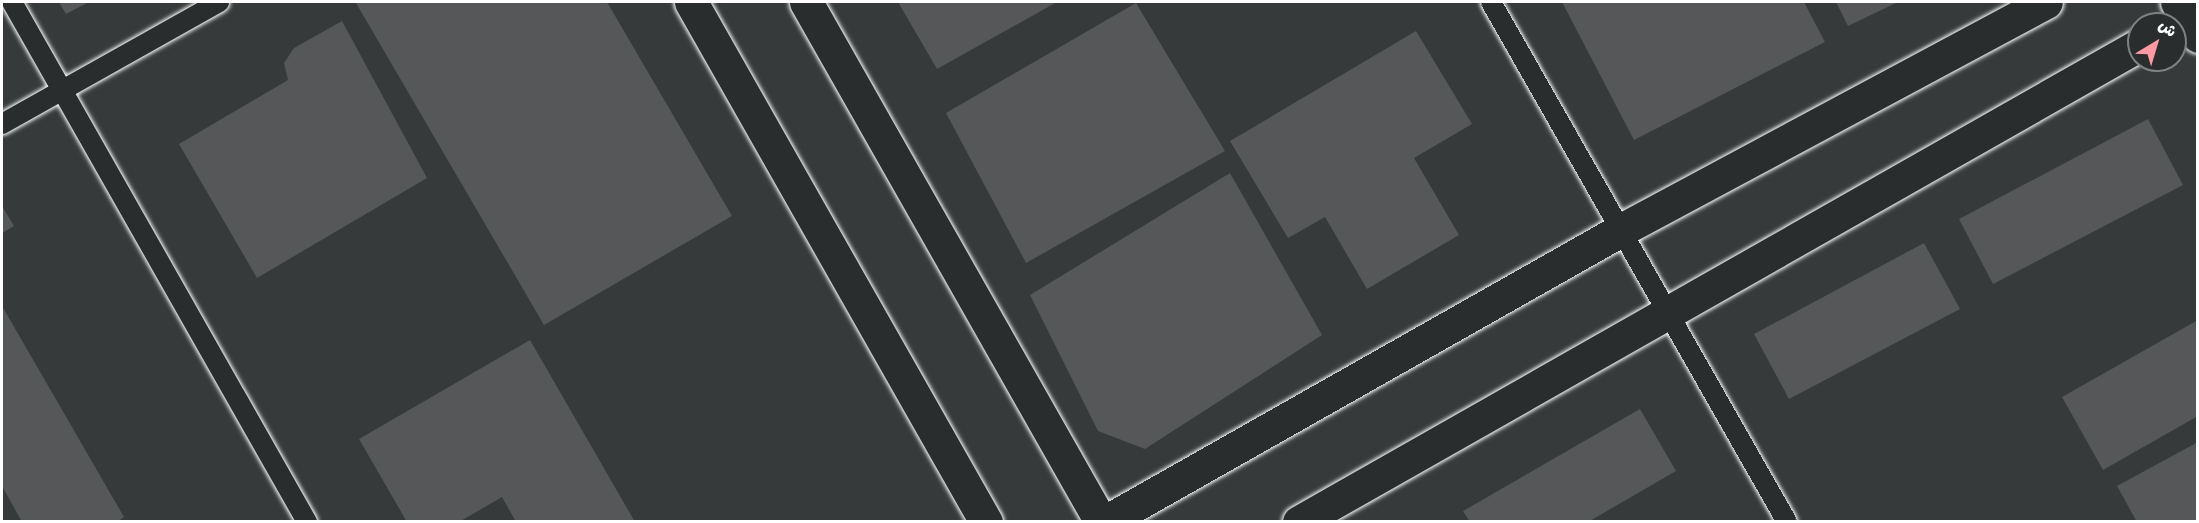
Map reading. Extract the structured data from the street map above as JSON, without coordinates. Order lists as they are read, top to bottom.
{
  "north": "top right"
}
